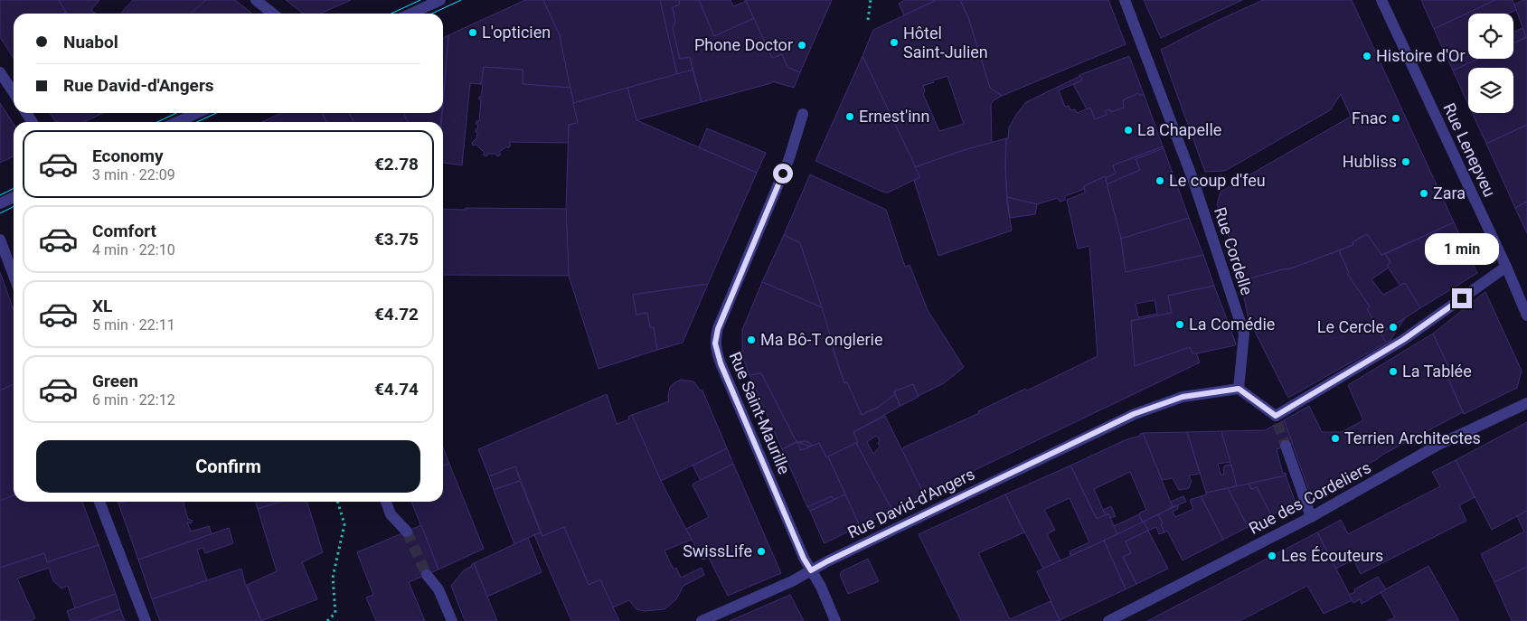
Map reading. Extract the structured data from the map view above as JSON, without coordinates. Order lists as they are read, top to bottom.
{
  "streets": {
    "street": [
      "Rue Lenepveu",
      "Rue Cordelle",
      "Rue Saint-Maurille",
      "Rue des Cordeliers",
      "Rue David-d'Angers"
    ]
  },
  "crossings": [
    ["Rue Cordelle", "Rue David-d'Angers"],
    ["Rue Saint-Maurille", "Rue David-d'Angers"]
  ],
  "places": [
    "L'opticien",
    "Hôtel Saint-Julien",
    "Phone Doctor",
    "Histoire d'Or",
    "Ernest'inn",
    "Fnac",
    "La Chapelle",
    "Hubliss",
    "Le coup d'feu",
    "Zara",
    "La Comédie",
    "Le Cercle",
    "Ma Bô-T onglerie",
    "La Tablée",
    "Terrien Architectes",
    "SwissLife",
    "Les Écouteurs"
  ],
  "page": {
    "banner": ["Nuabol", "Rue David-d'Angers"],
    "list": [
      {
        "name": "Economy",
        "note": "3 min · 22:09",
        "value": "€2.78"
      },
      {
        "name": "Comfort",
        "note": "4 min · 22:10",
        "value": "€3.75"
      },
      {
        "name": "XL",
        "note": "5 min · 22:11",
        "value": "€4.72"
      },
      {
        "name": "Green",
        "note": "6 min · 22:12",
        "value": "€4.74"
      }
    ],
    "bubble": "1 min",
    "buttons": "Confirm"
  }
}
